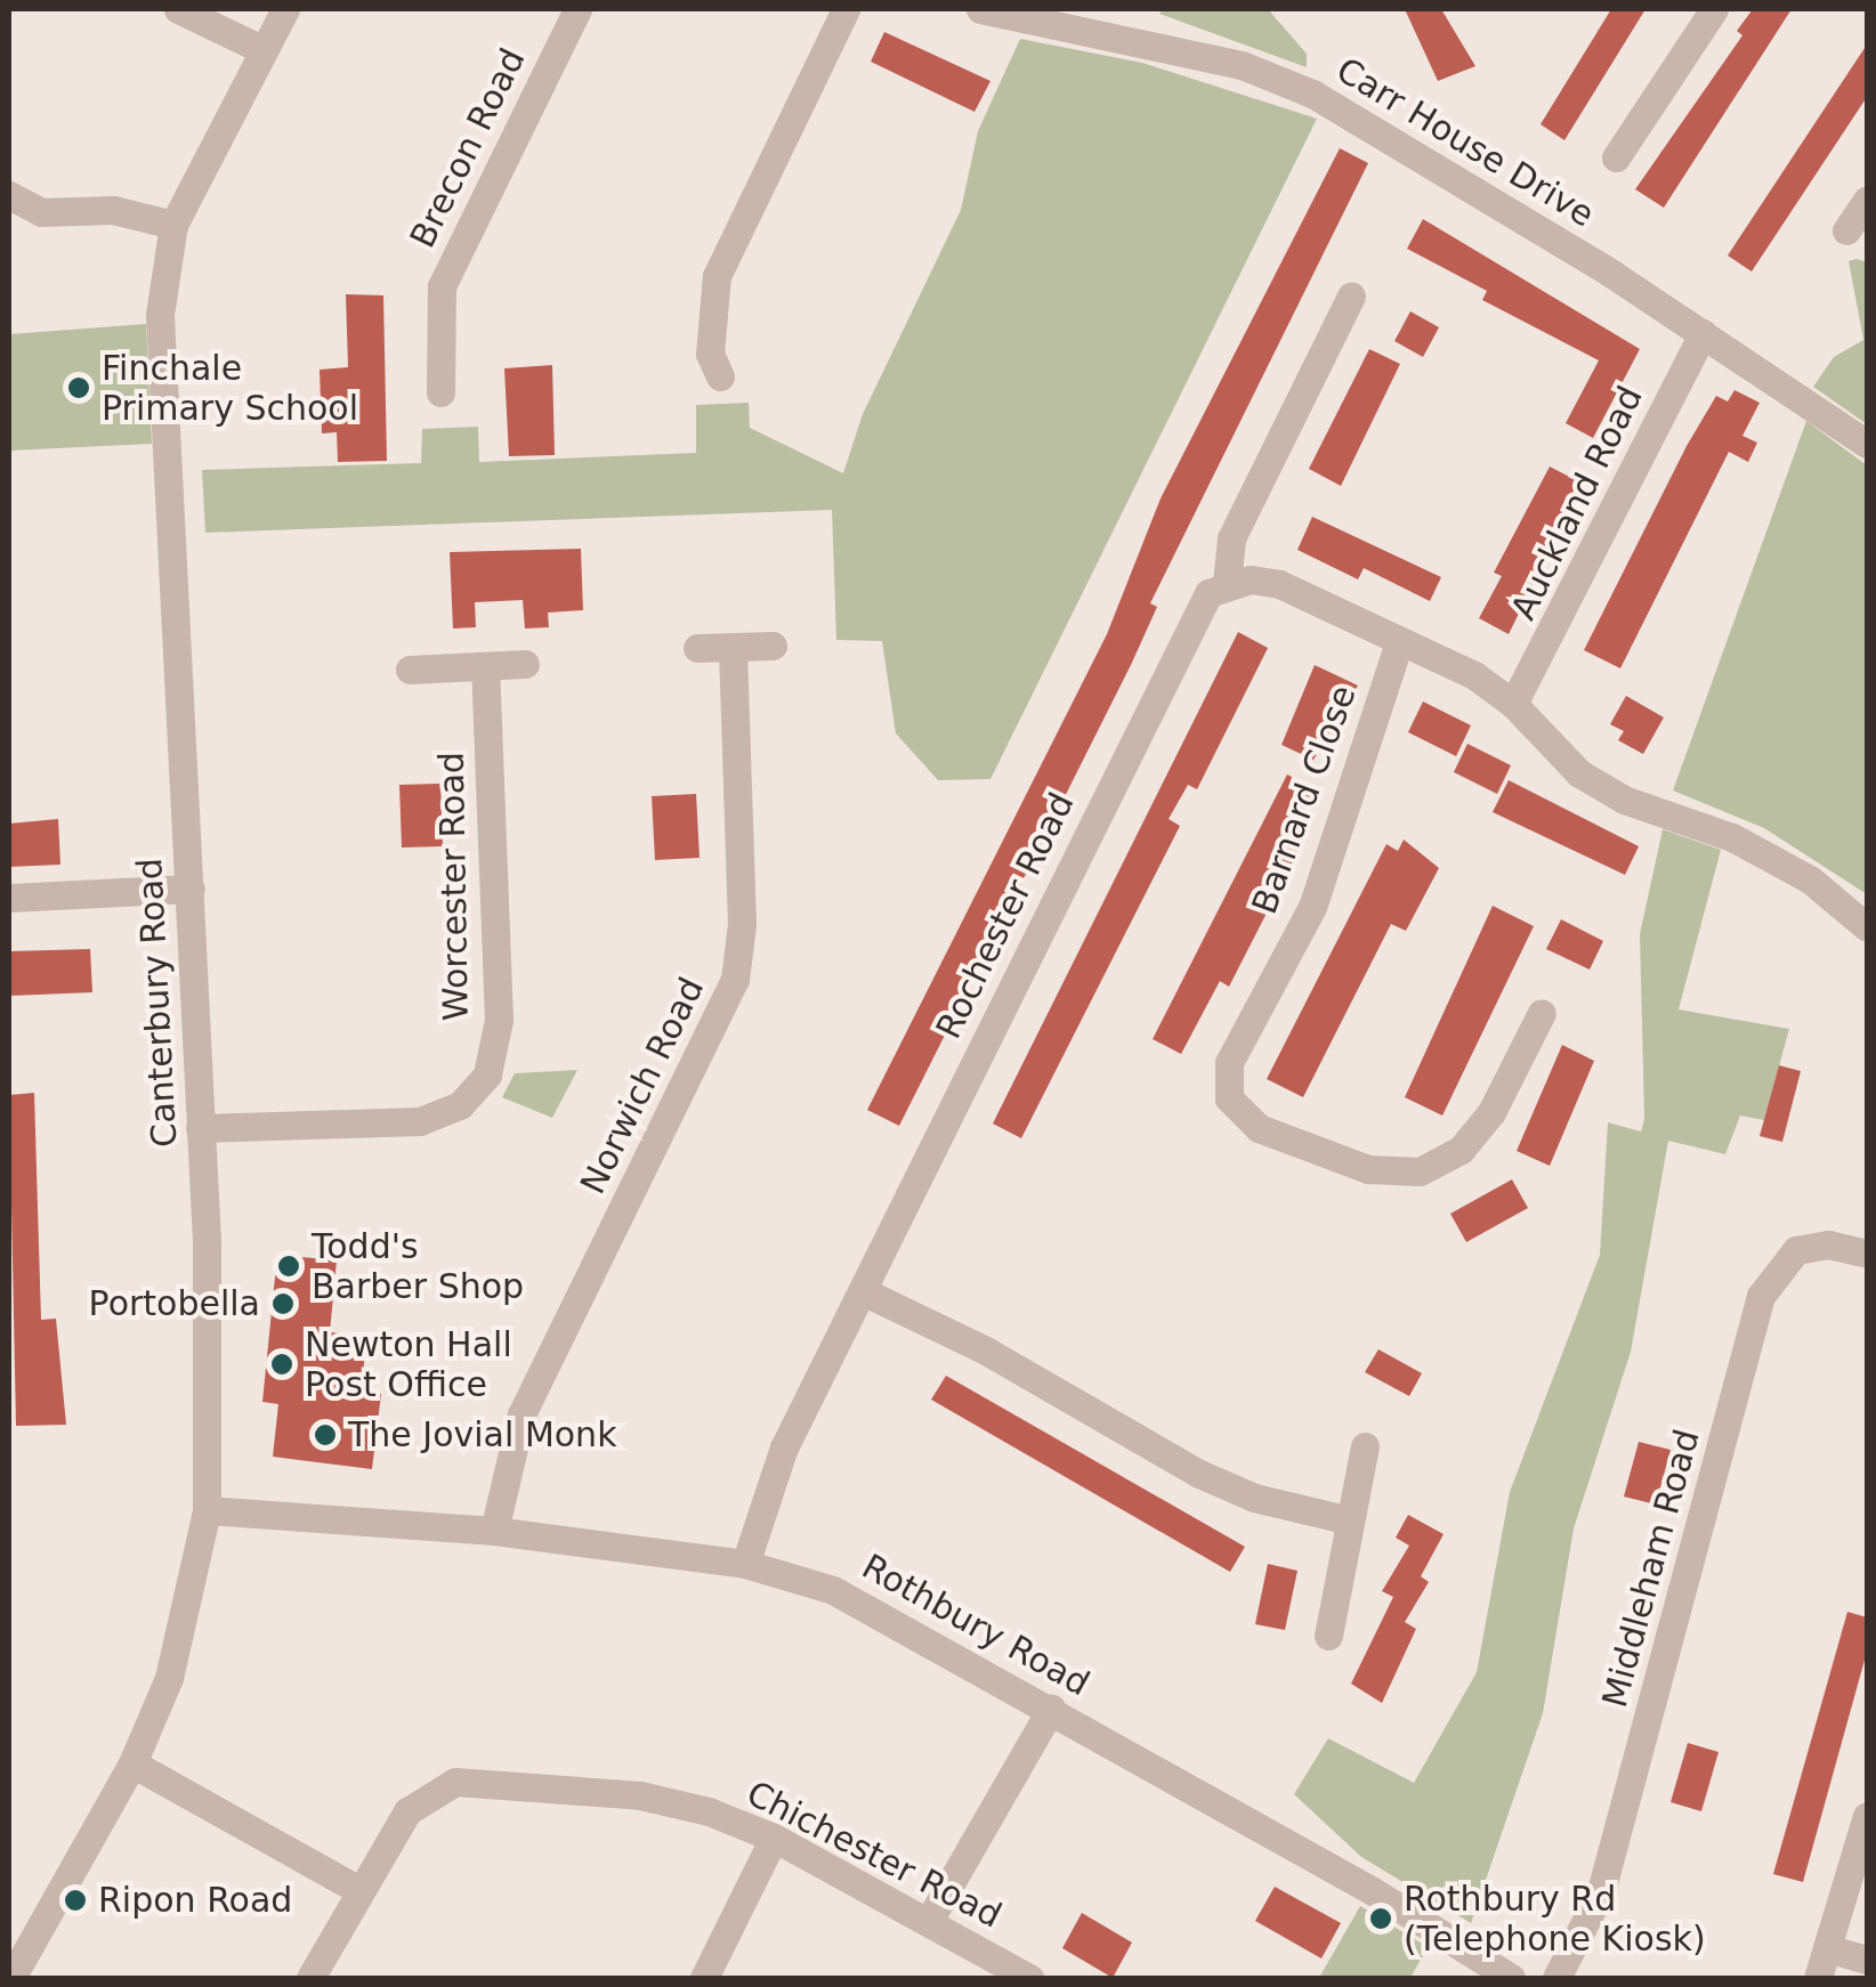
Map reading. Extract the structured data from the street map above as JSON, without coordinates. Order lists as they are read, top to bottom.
{
  "streets": {
    "street": [
      "Carr House Drive",
      "Brecon Road",
      "Auckland Road",
      "Barnard Close",
      "Worcester Road",
      "Rochester Road",
      "Canterbury Road",
      "Norwich Road",
      "Middleham Road",
      "Rothbury Road",
      "Chichester Road"
    ]
  },
  "crossings": [
    ["Carr House Drive", "Auckland Road"],
    ["Worcester Road", "Canterbury Road"],
    ["Rochester Road", "Rothbury Road"],
    ["Canterbury Road", "Rothbury Road"],
    ["Norwich Road", "Rothbury Road"]
  ],
  "places": [
    "Finchale Primary School",
    "Todd's Barber Shop",
    "Portobella",
    "Newton Hall Post Office",
    "The Jovial Monk",
    "Ripon Road",
    "Rothbury Rd (Telephone Kiosk)"
  ]
}
